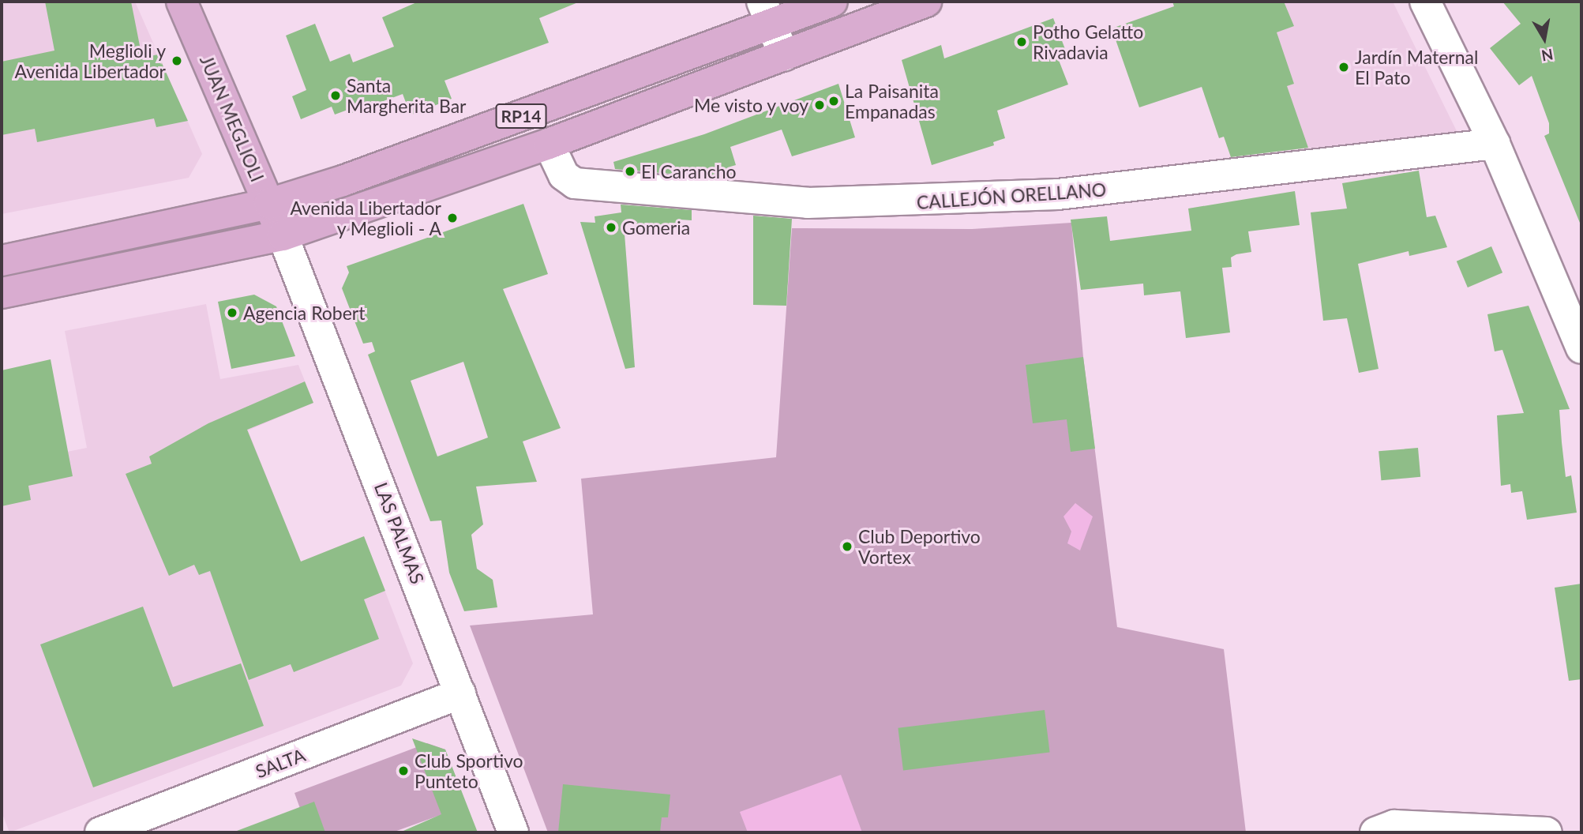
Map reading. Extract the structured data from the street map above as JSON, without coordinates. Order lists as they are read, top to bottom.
{
  "streets": {
    "main road": ["RP14", "JUAN MEGLIOLI"],
    "street": ["CALLEJÓN ORELLANO", "LAS PALMAS", "SALTA"]
  },
  "crossings": [
    ["RP14", "JUAN MEGLIOLI"],
    ["RP14", "CALLEJÓN ORELLANO"],
    ["RP14", "LAS PALMAS"],
    ["JUAN MEGLIOLI", "LAS PALMAS"],
    ["LAS PALMAS", "SALTA"]
  ],
  "places": [
    "Potho Gelatto Rivadavia",
    "Meglioli y Avenida Libertador",
    "Jardín Maternal El Pato",
    "Santa Margherita Bar",
    "La Paisanita Empanadas",
    "Me visto y voy",
    "El Carancho",
    "Avenida Libertador y Meglioli - A",
    "Gomeria",
    "Agencia Robert",
    "Club Deportivo Vortex",
    "Club Sportivo Punteto"
  ],
  "north": "bottom"
}
